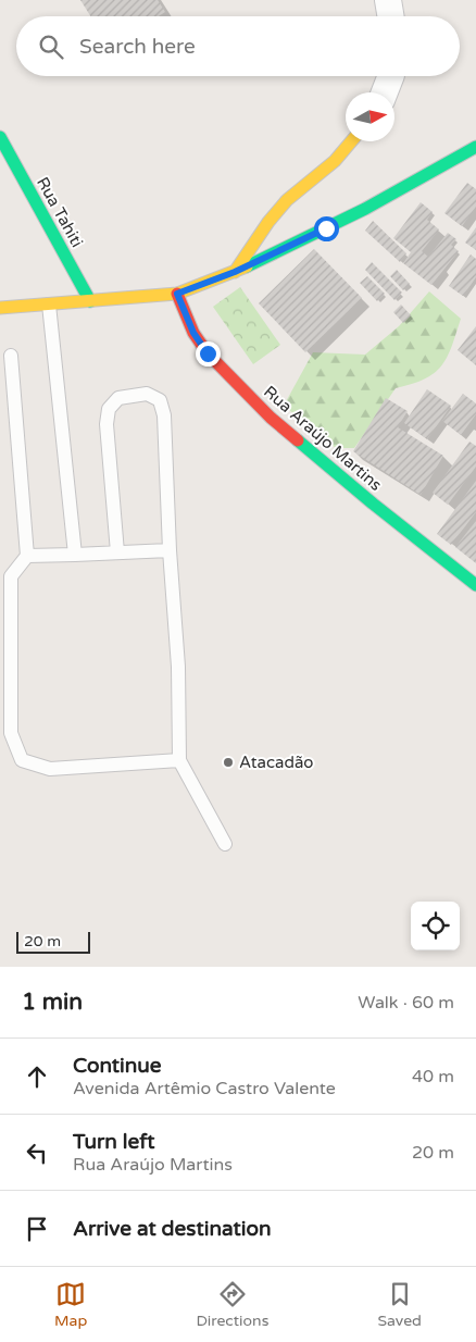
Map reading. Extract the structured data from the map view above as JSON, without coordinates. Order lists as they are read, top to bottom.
{
  "streets": {
    "street": ["Rua Tahiti", "Rua Araújo Martins"]
  },
  "places": ["Atacadão"],
  "scale_bar": "20 m",
  "north": "right",
  "page": {
    "search": "Search here",
    "scale": "20 m",
    "heading": ["1 min", "Walk · 60 m"],
    "list": [
      ["Continue", "Avenida Artêmio Castro Valente", "40 m"],
      ["Turn left", "Rua Araújo Martins", "20 m"],
      "Arrive at destination"
    ],
    "nav": ["Map", "Directions", "Saved"]
  }
}
